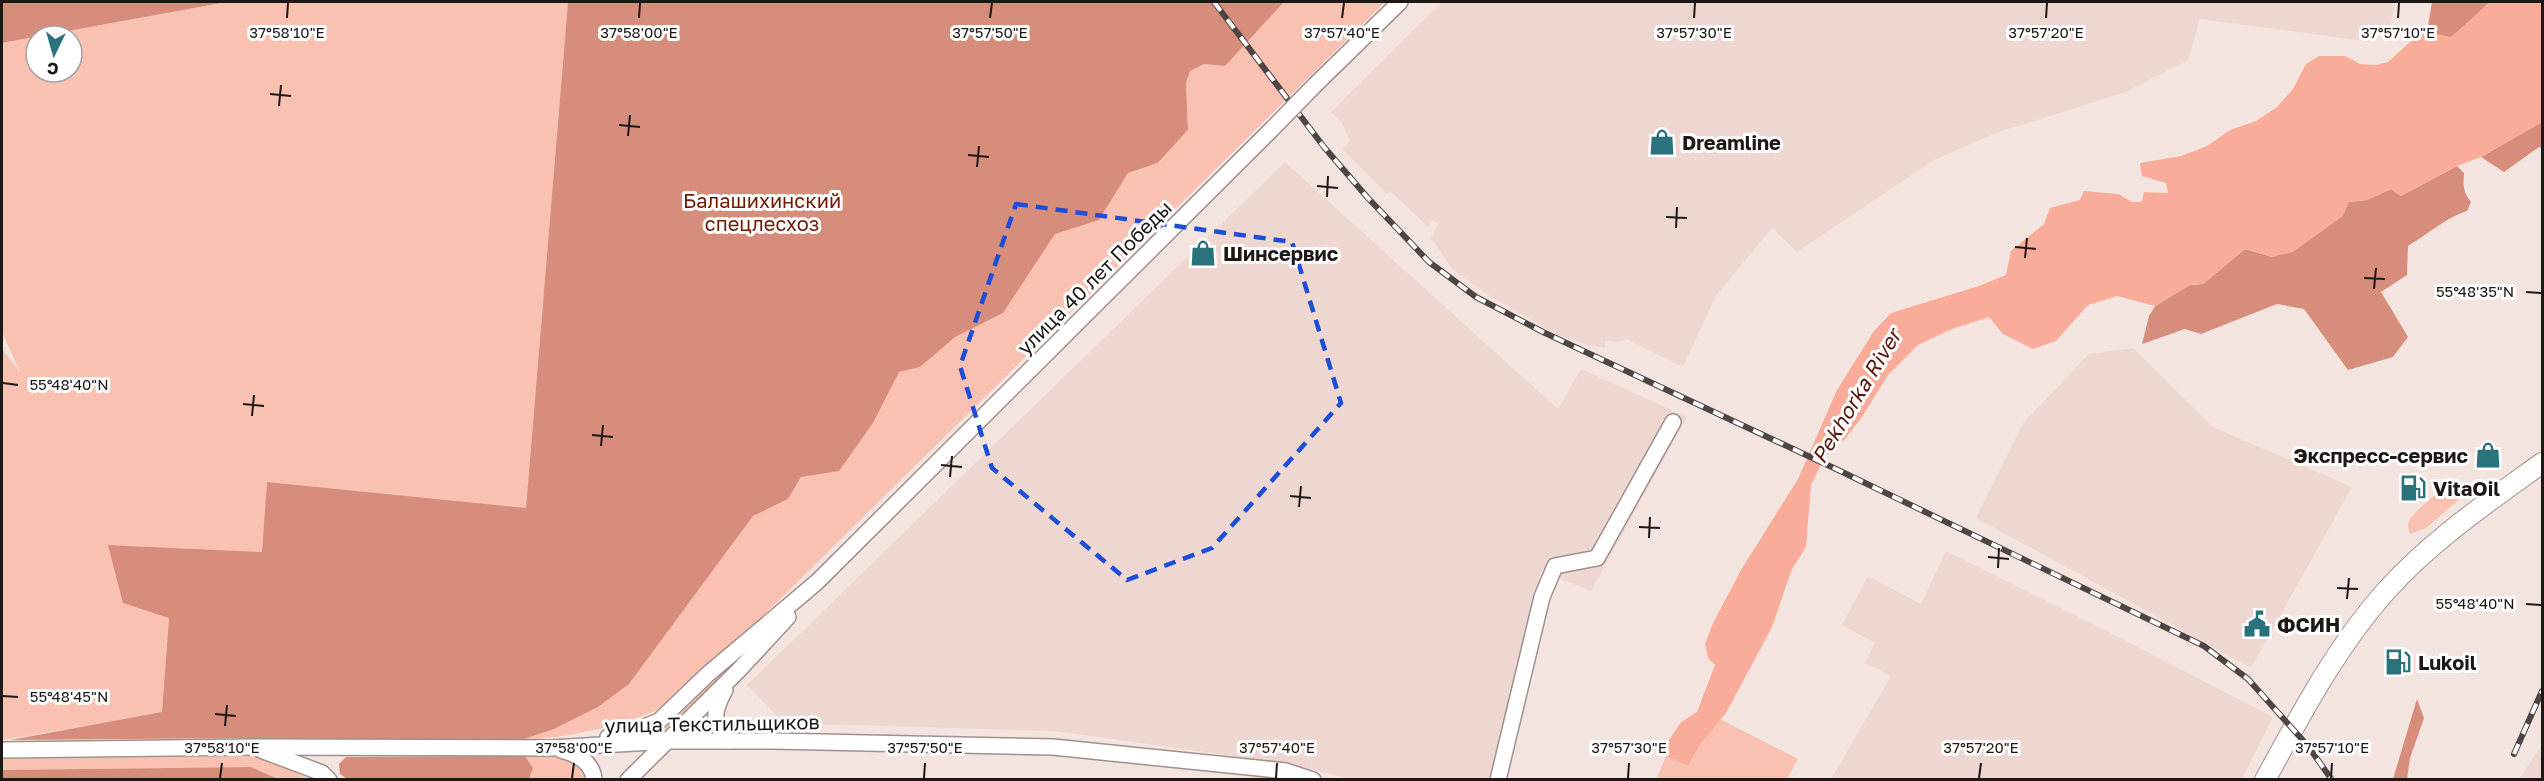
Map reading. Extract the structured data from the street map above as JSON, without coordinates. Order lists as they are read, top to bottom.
{
  "streets": {
    "street": ["улица 40 лет Победы", "улица Текстильщиков"]
  },
  "crossings": [
    ["улица 40 лет Победы", "улица Текстильщиков"]
  ],
  "water": ["Pekhorka River"],
  "parks": ["Балашихинский спецлесхоз"],
  "places": {
    "shop": ["Dreamline", "Шинсервис", "Экспресс-сервис"],
    "fuel station": ["VitaOil", "Lukoil"],
    "public building": ["ФСИН"]
  },
  "north": "bottom",
  "coordinates": [
    "37°58'10\"E",
    "37°58'00\"E",
    "37°57'50\"E",
    "37°57'40\"E",
    "37°57'30\"E",
    "37°57'20\"E",
    "37°57'10\"E",
    "55°48'35\"N",
    "55°48'40\"N",
    "55°48'45\"N"
  ]
}
